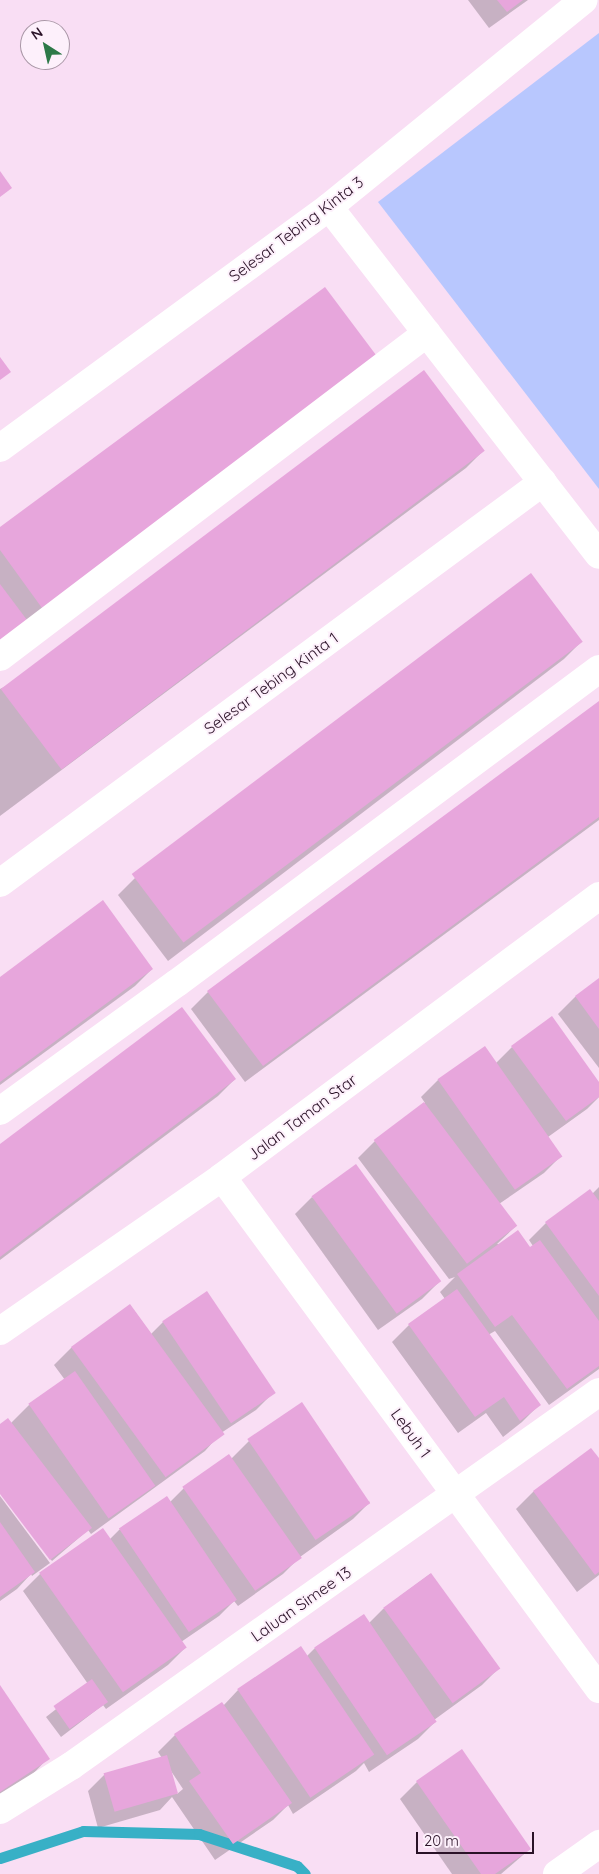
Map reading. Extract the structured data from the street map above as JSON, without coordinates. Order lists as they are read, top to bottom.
{
  "streets": {
    "street": [
      "Selesar Tebing Kinta 3",
      "Selesar Tebing Kinta 1",
      "Jalan Taman Star",
      "Lebuh 1",
      "Laluan Simee 13"
    ]
  },
  "crossings": [
    ["Jalan Taman Star", "Lebuh 1"],
    ["Lebuh 1", "Laluan Simee 13"]
  ],
  "scale_bar": "20 m",
  "north": "top left"
}
